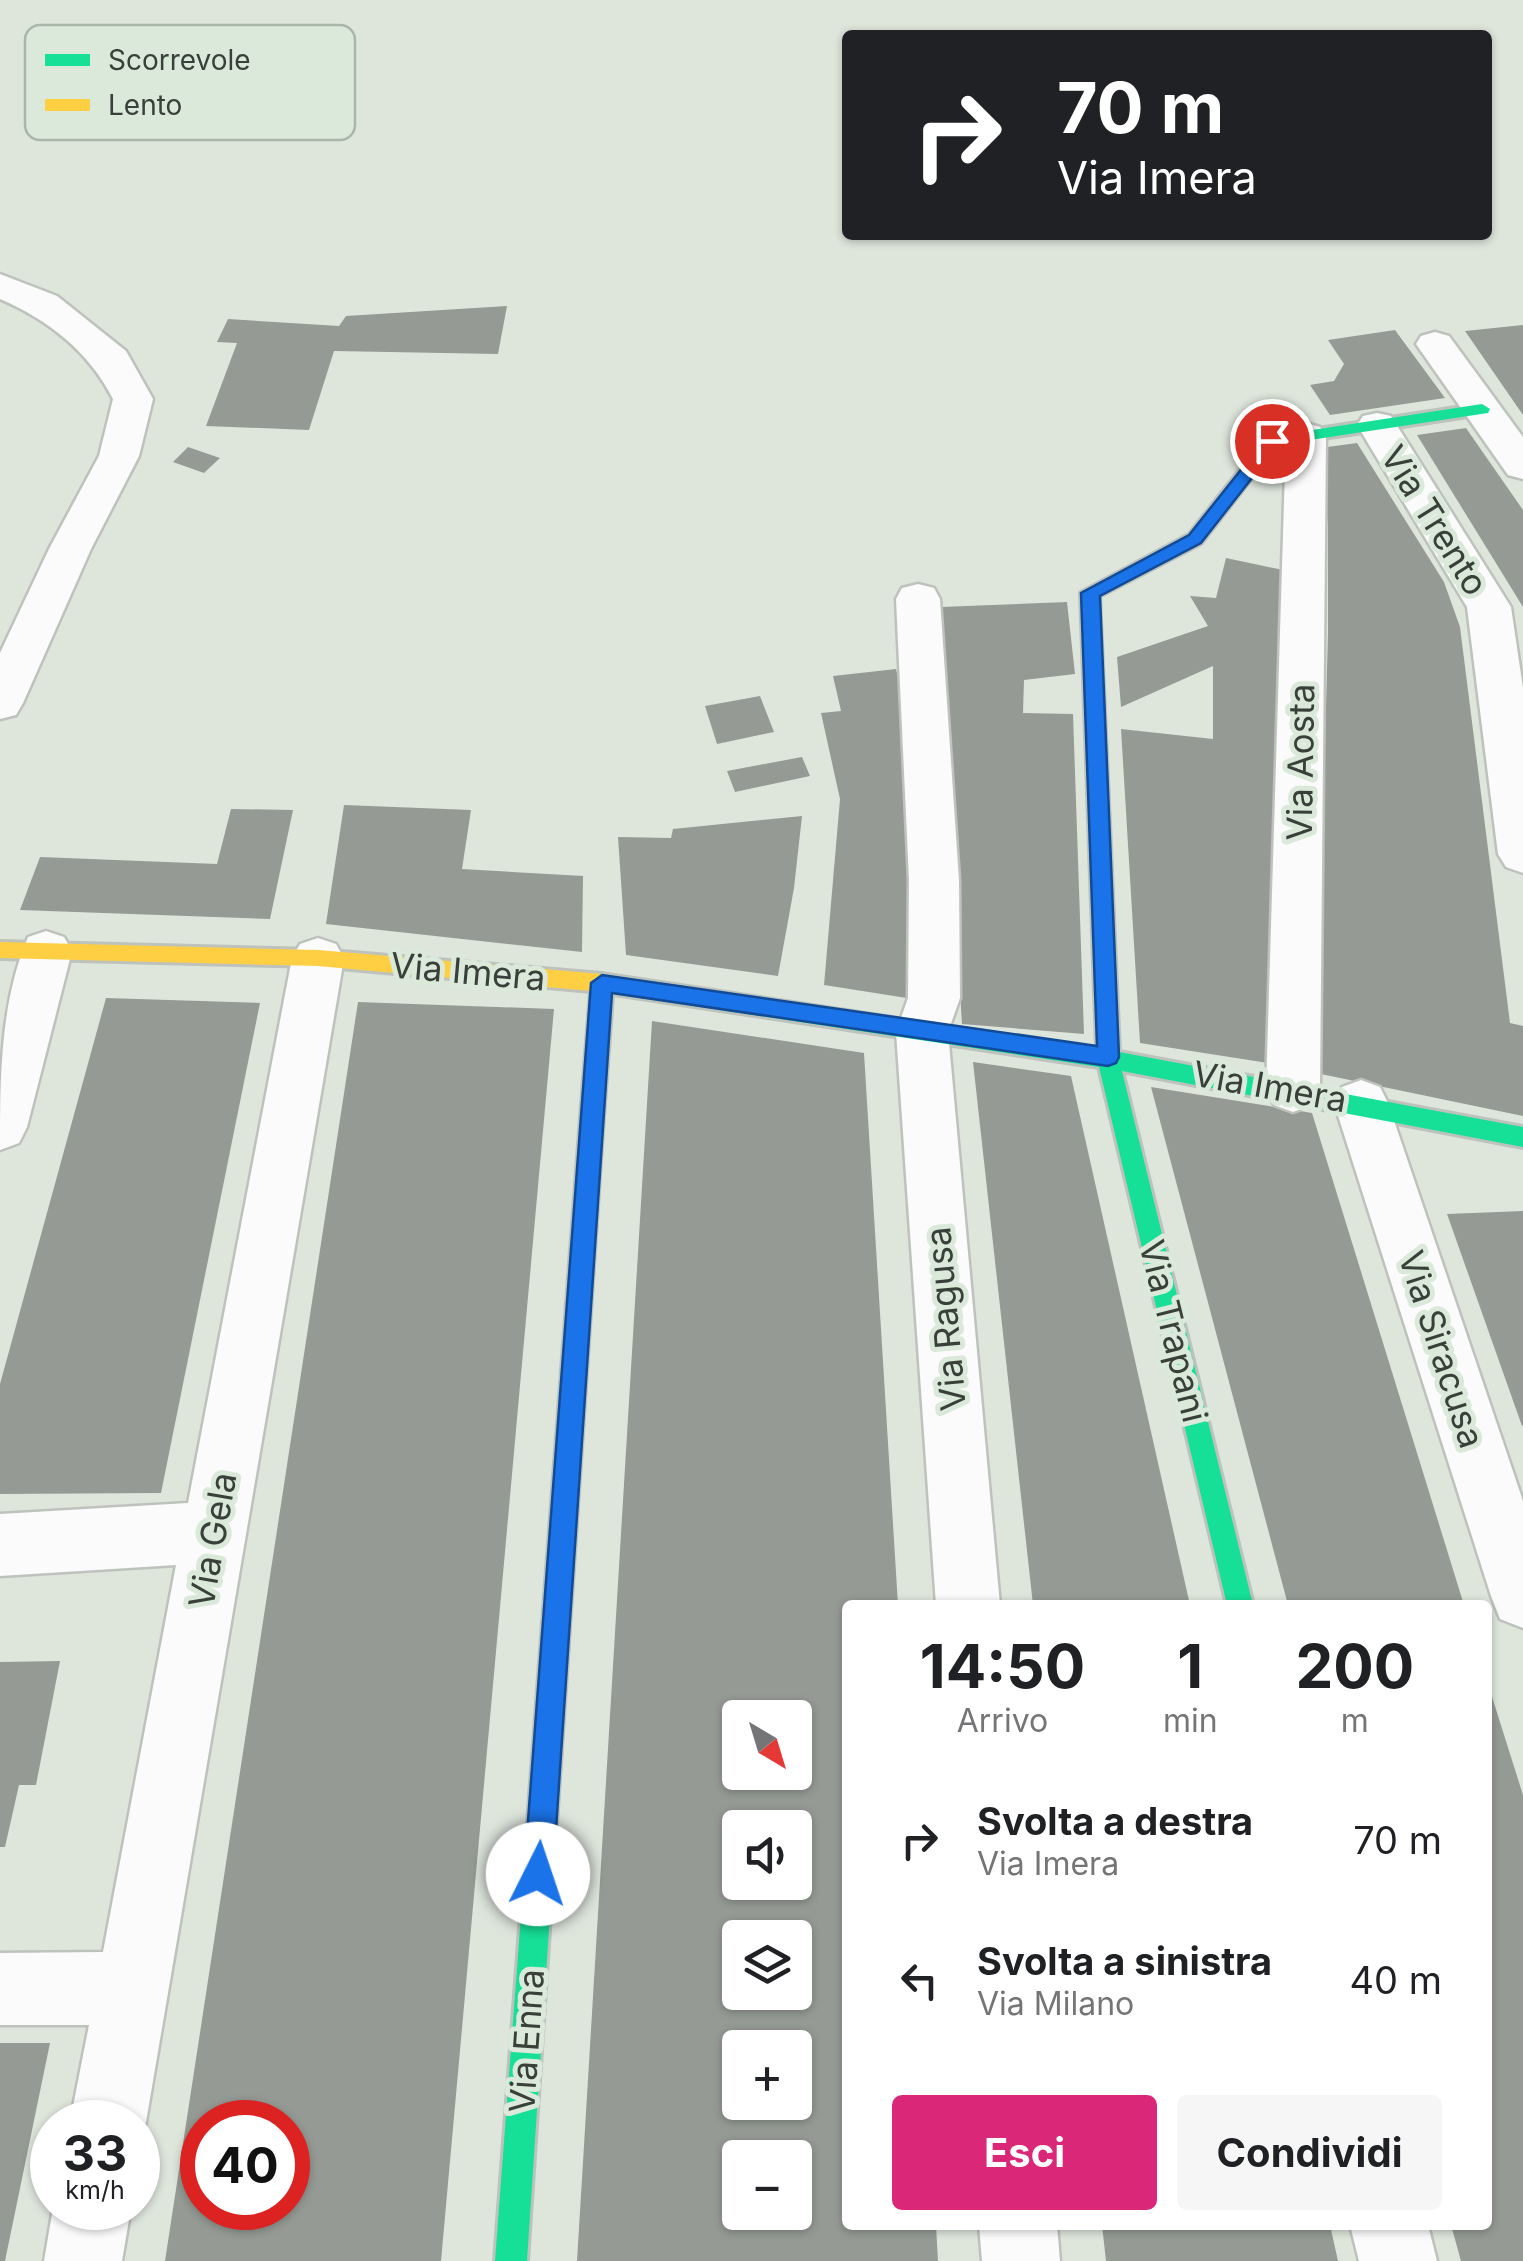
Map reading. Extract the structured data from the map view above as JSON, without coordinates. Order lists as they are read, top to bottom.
{
  "streets": {
    "street": [
      "Via Trento",
      "Via Aosta",
      "Via Imera",
      "Via Ragusa",
      "Via Trapani",
      "Via Siracusa",
      "Via Gela",
      "Via Enna"
    ]
  },
  "crossings": [
    ["Via Aosta", "Via Imera"],
    ["Via Aosta", "Via Trapani"],
    ["Via Imera", "Via Ragusa"],
    ["Via Imera", "Via Trapani"],
    ["Via Imera", "Via Siracusa"],
    ["Via Imera", "Via Gela"],
    ["Via Imera", "Via Enna"]
  ],
  "legend": ["Scorrevole", "Lento"],
  "north": "bottom right",
  "page": {
    "turn": ["70 m", "Via Imera"],
    "eta": [
      "14:50",
      "Arrivo",
      "1",
      "min",
      "200",
      "m"
    ],
    "map_buttons": ["+", "−"],
    "list": [
      {
        "name": "Svolta a destra",
        "note": "Via Imera",
        "value": "70 m"
      },
      {
        "name": "Svolta a sinistra",
        "note": "Via Milano",
        "value": "40 m"
      }
    ],
    "buttons": ["Esci", "Condividi"],
    "speed": "33 km/h",
    "limit": "40"
  }
}
